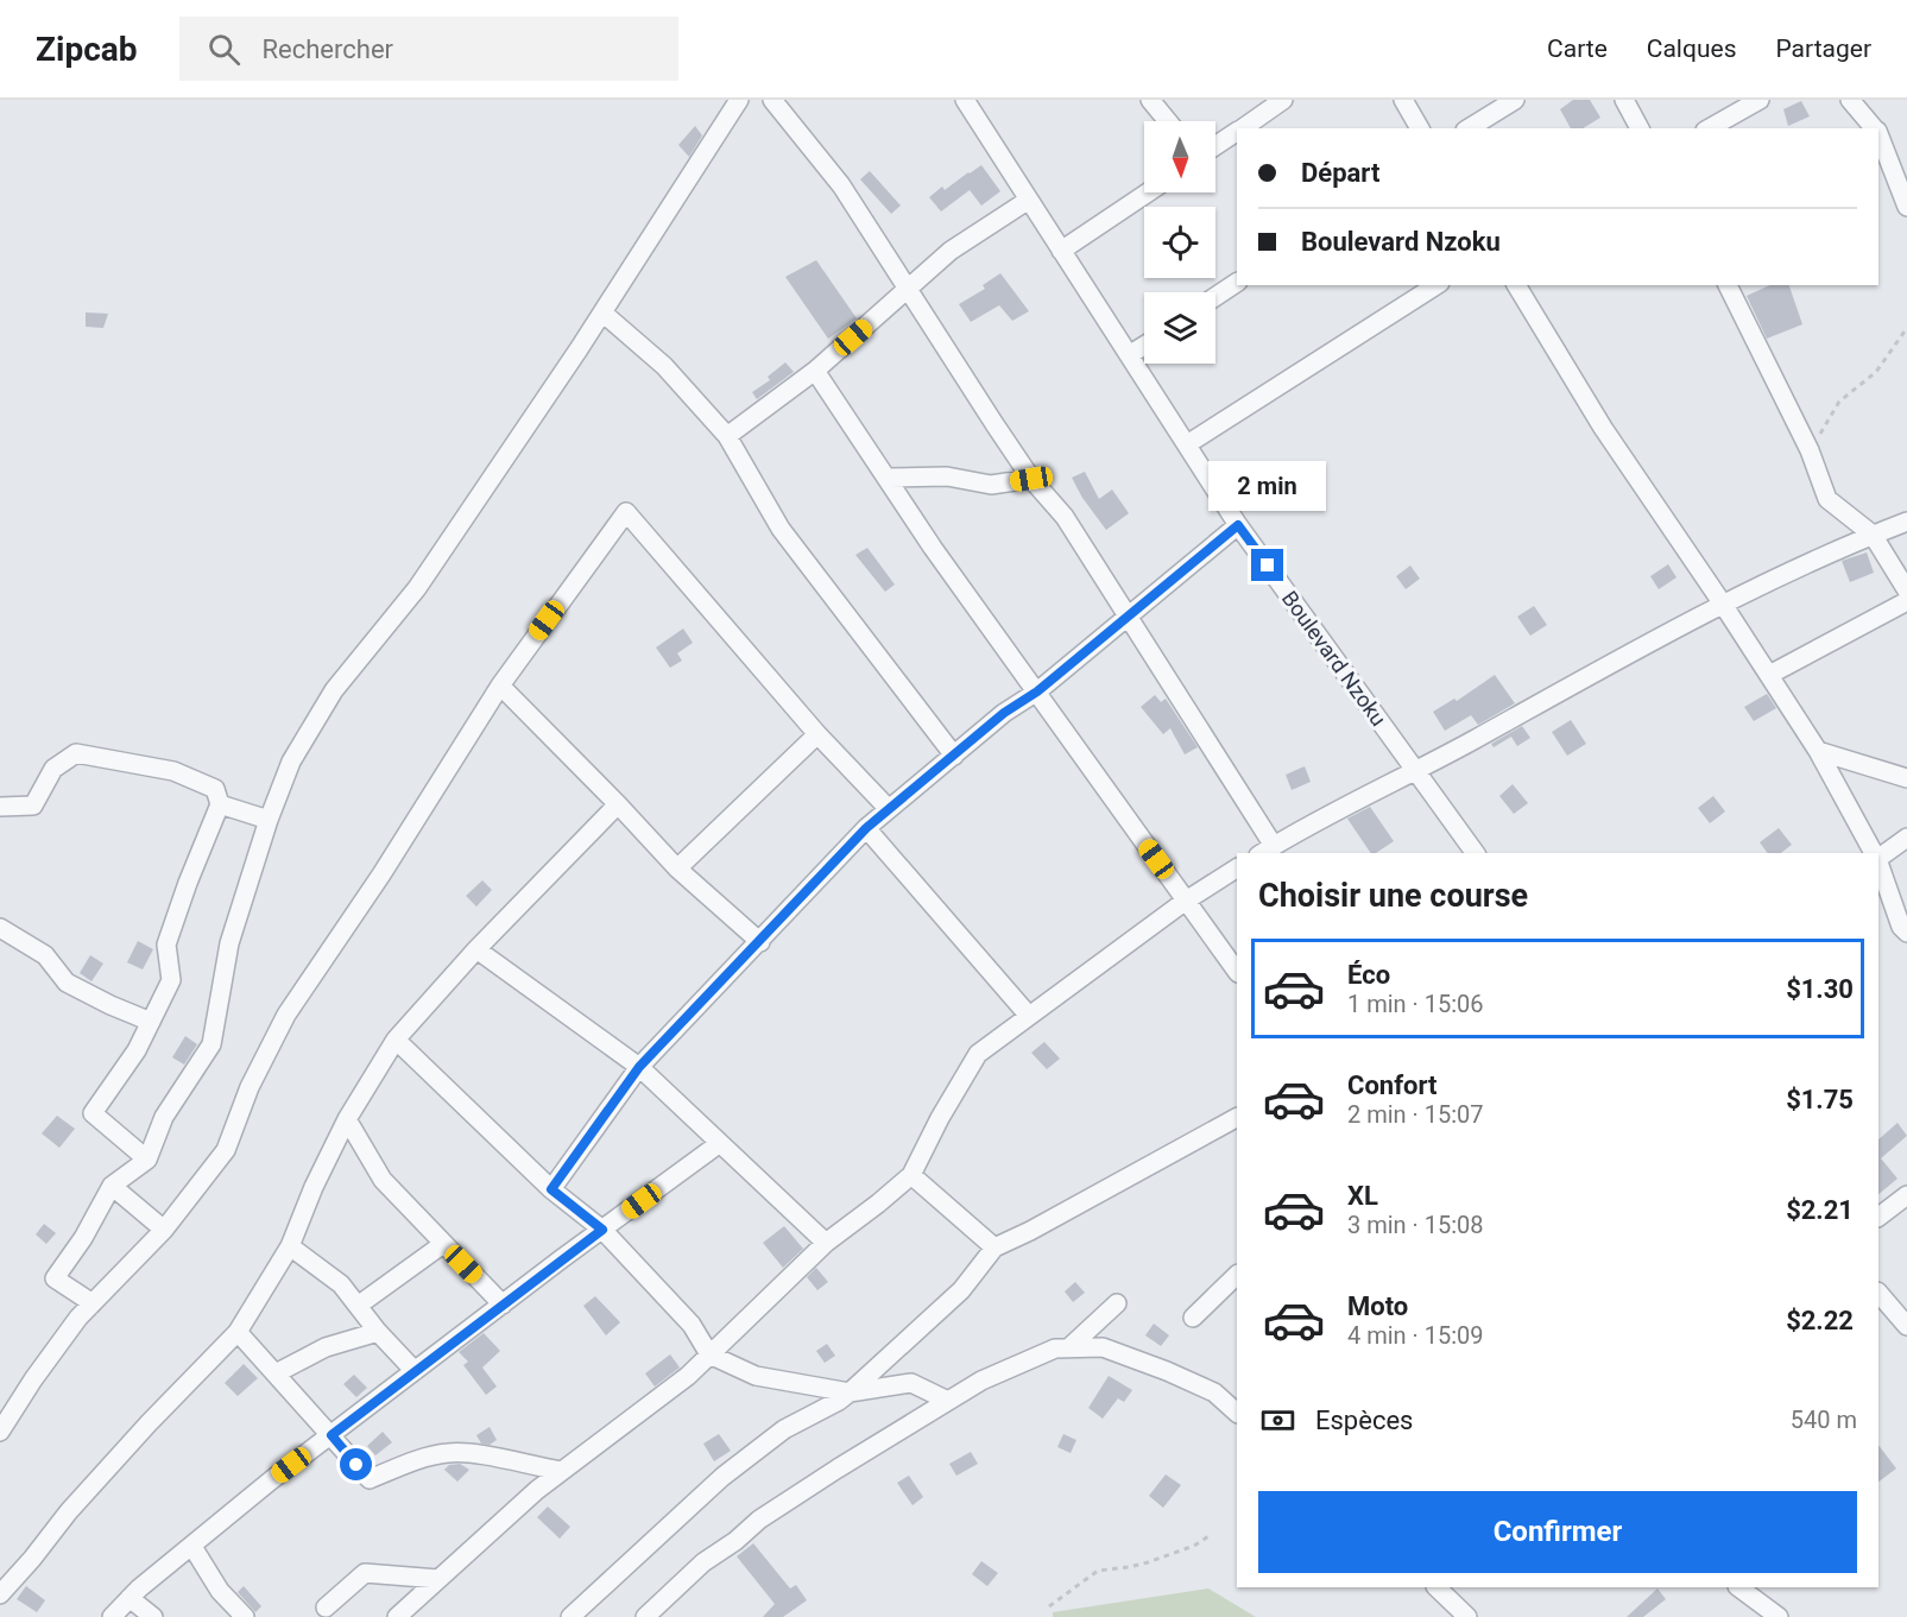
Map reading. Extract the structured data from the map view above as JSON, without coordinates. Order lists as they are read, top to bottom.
{
  "streets": {
    "street": ["Boulevard Nzoku"]
  },
  "north": "bottom",
  "page": {
    "header": "Zipcab",
    "search": "Rechercher",
    "nav": ["Carte", "Calques", "Partager"],
    "banner": ["Départ", "Boulevard Nzoku"],
    "bubble": "2 min",
    "heading": "Choisir une course",
    "list": [
      {
        "name": "Éco",
        "note": "1 min · 15:06",
        "value": "$1.30"
      },
      {
        "name": "Confort",
        "note": "2 min · 15:07",
        "value": "$1.75"
      },
      {
        "name": "XL",
        "note": "3 min · 15:08",
        "value": "$2.21"
      },
      {
        "name": "Moto",
        "note": "4 min · 15:09",
        "value": "$2.22"
      }
    ],
    "pay": ["Espèces", "540 m"],
    "buttons": "Confirmer"
  }
}
